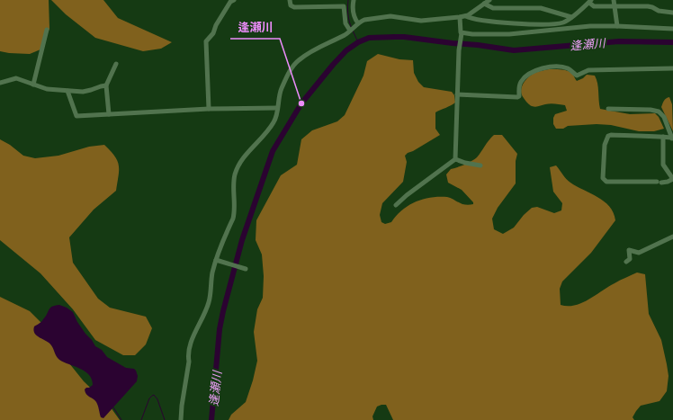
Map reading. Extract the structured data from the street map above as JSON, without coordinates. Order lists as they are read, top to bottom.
{
  "water": ["逢瀬川"],
  "places": ["逢瀬川"]
}
